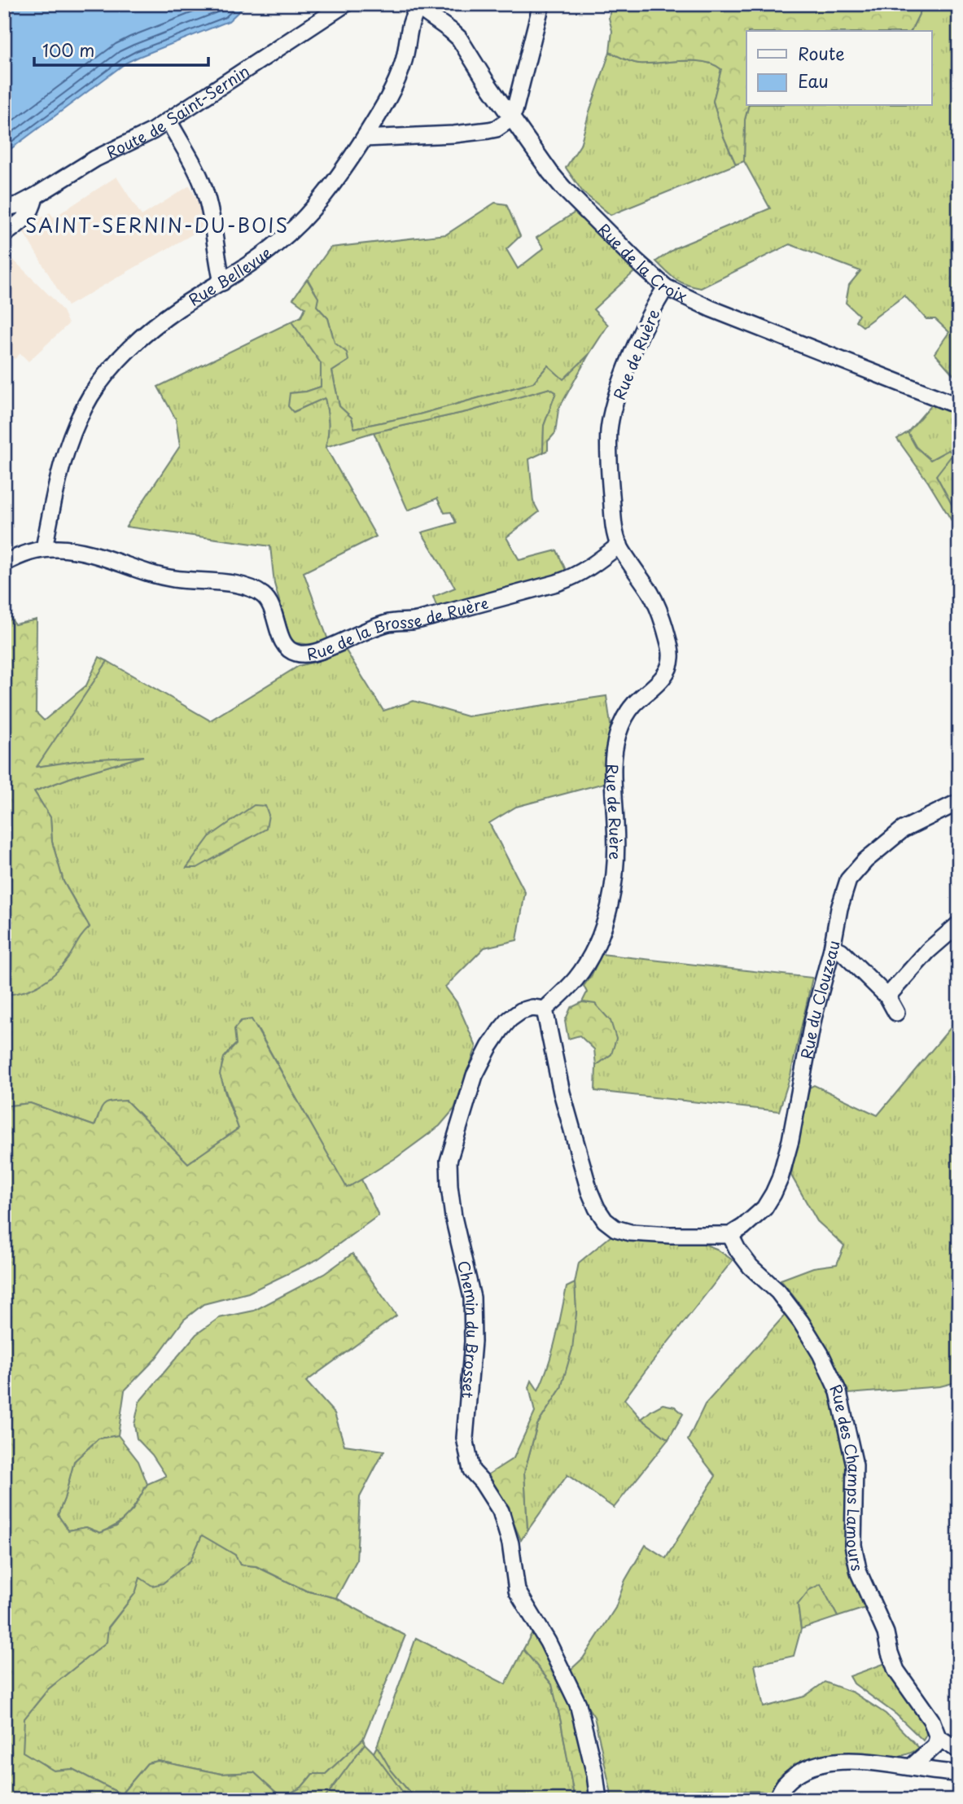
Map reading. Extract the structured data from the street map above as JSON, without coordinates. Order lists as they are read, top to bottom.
{
  "streets": {
    "street": [
      "Route de Saint-Sernin",
      "Rue de la Croix",
      "Rue Bellevue",
      "Rue de Ruère",
      "Rue de la Brosse de Ruère",
      "Rue du Clouzeau",
      "Chemin du Brosset",
      "Rue des Champs Lamours"
    ]
  },
  "crossings": [
    ["Rue de la Croix", "Rue Bellevue"],
    ["Rue de la Croix", "Rue de Ruère"],
    ["Rue Bellevue", "Rue de la Brosse de Ruère"],
    ["Rue de Ruère", "Rue de la Brosse de Ruère"],
    ["Rue de Ruère", "Chemin du Brosset"],
    ["Rue du Clouzeau", "Rue des Champs Lamours"]
  ],
  "districts": ["SAINT-SERNIN-DU-BOIS"],
  "legend": ["Route", "Eau"],
  "scale_bar": "100 m"
}
